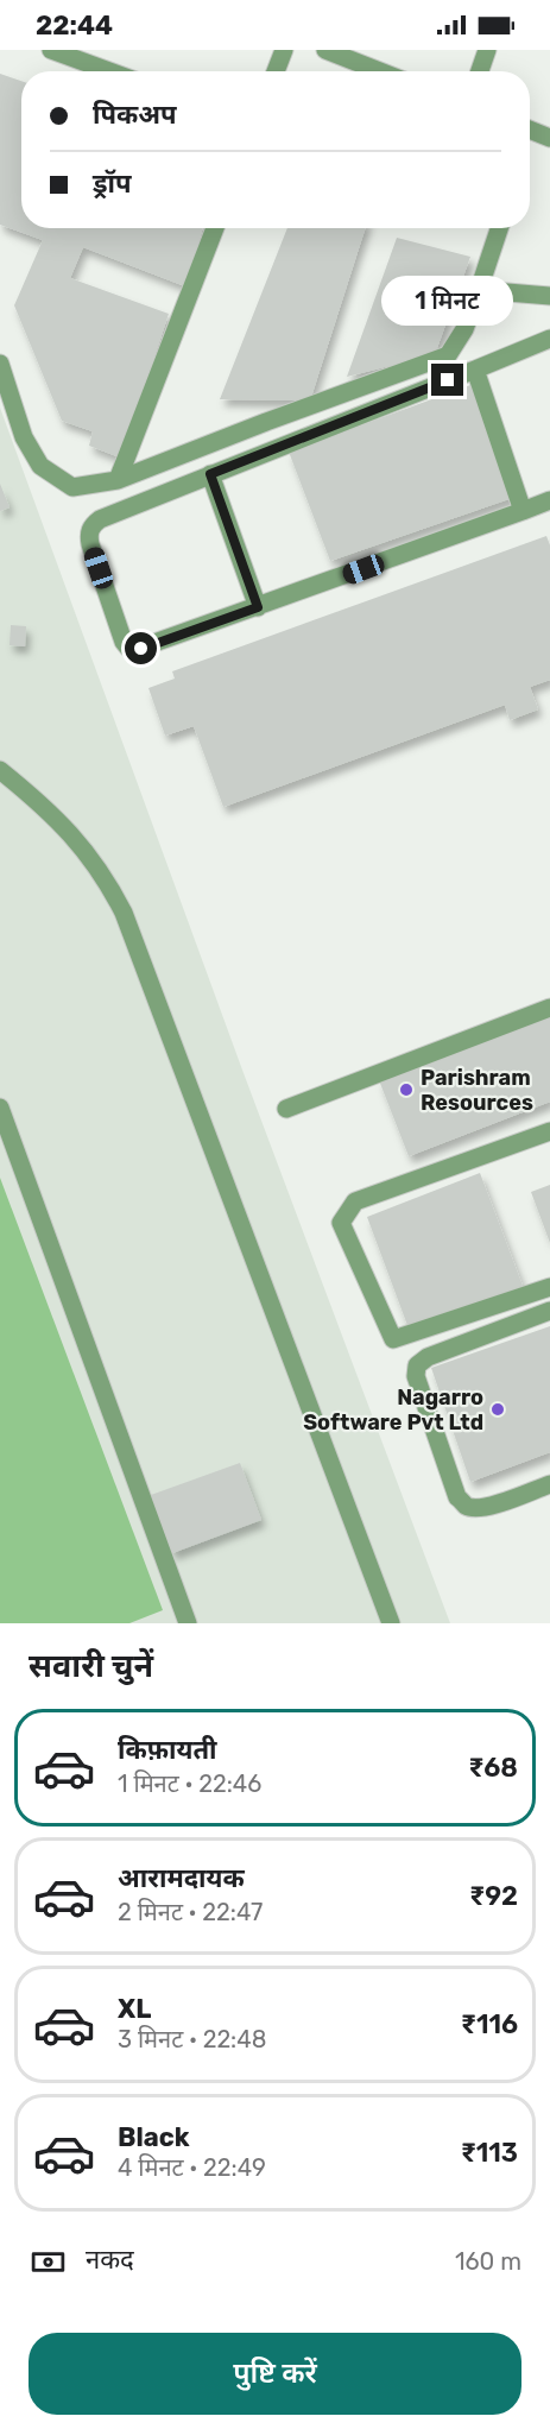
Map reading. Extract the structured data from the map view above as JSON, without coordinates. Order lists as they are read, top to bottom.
{
  "places": ["Parishram Resources", "Nagarro Software Pvt Ltd"],
  "page": {
    "status": "22:44",
    "banner": ["पिकअप", "ड्रॉप"],
    "bubble": "1 मिनट",
    "heading": "सवारी चुनें",
    "list": [
      {
        "name": "किफ़ायती",
        "note": "1 मिनट · 22:46",
        "value": "₹68"
      },
      {
        "name": "आरामदायक",
        "note": "2 मिनट · 22:47",
        "value": "₹92"
      },
      {
        "name": "XL",
        "note": "3 मिनट · 22:48",
        "value": "₹116"
      },
      {
        "name": "Black",
        "note": "4 मिनट · 22:49",
        "value": "₹113"
      }
    ],
    "pay": ["नकद", "160 m"],
    "buttons": "पुष्टि करें"
  }
}
